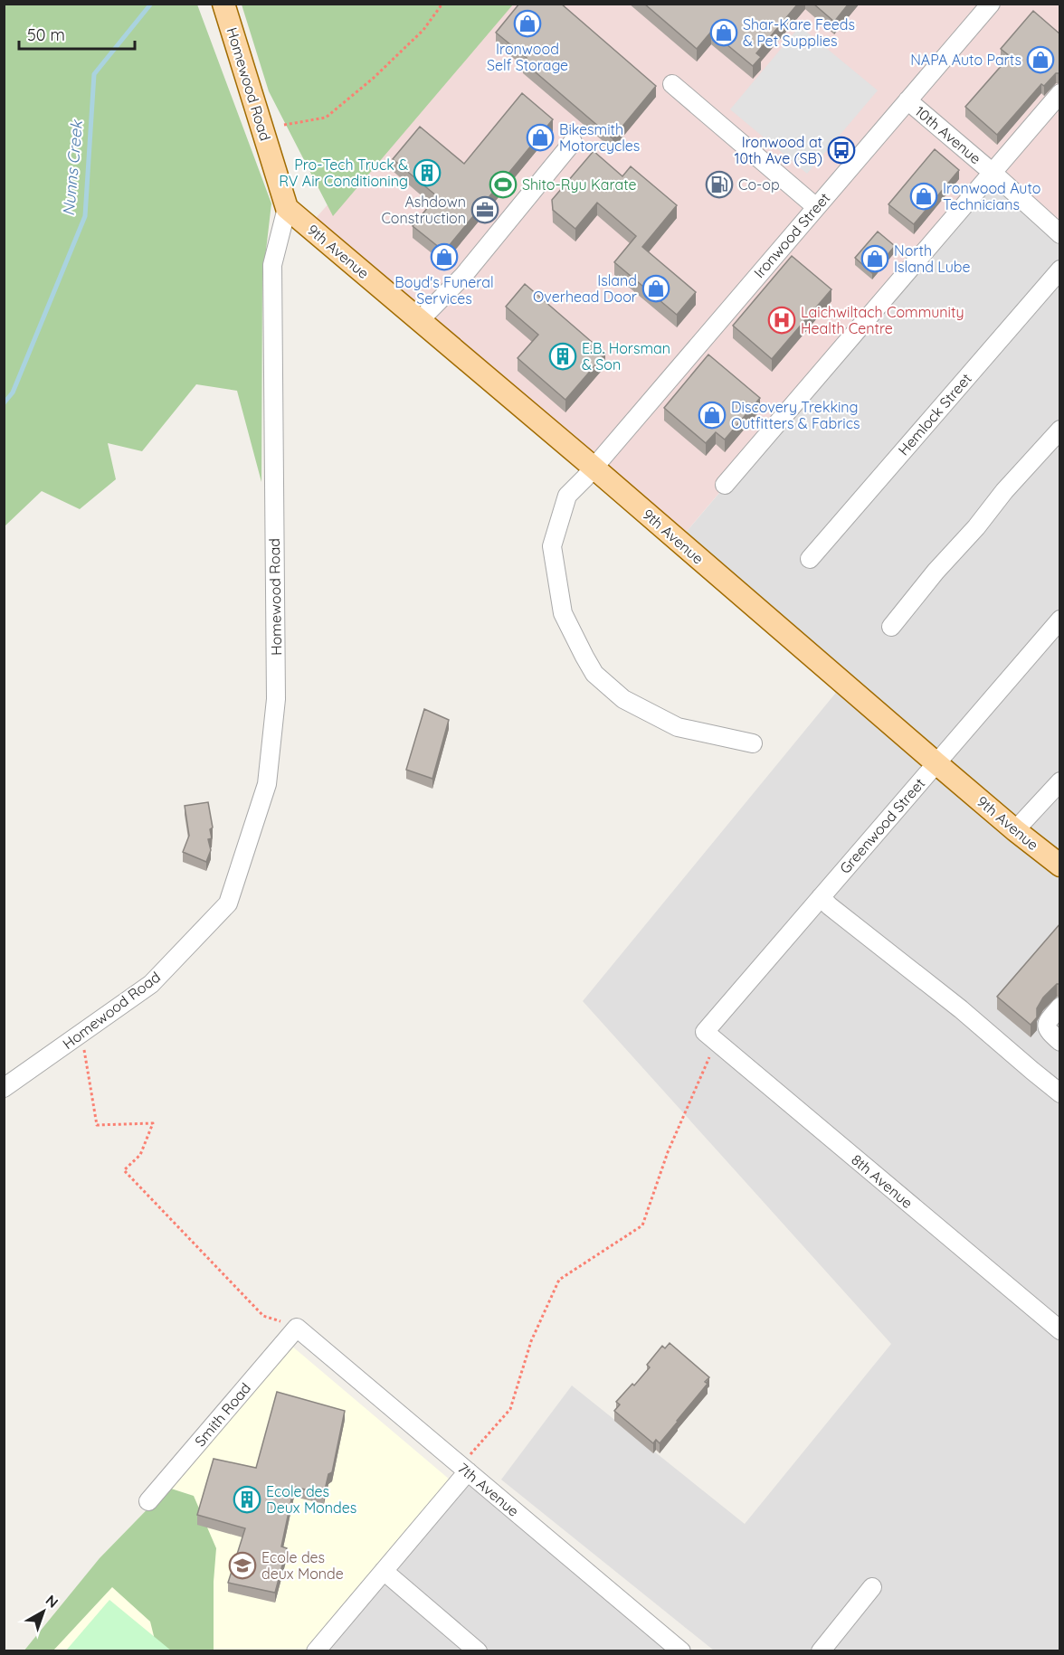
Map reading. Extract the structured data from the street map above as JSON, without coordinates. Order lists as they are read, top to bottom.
{
  "streets": {
    "main road": ["Homewood Road", "9th Avenue"],
    "street": [
      "10th Avenue",
      "Ironwood Street",
      "Hemlock Street",
      "Greenwood Street",
      "8th Avenue",
      "Smith Road",
      "7th Avenue"
    ]
  },
  "crossings": [
    ["Homewood Road", "9th Avenue"],
    ["10th Avenue", "Ironwood Street"],
    ["Ironwood Street", "9th Avenue"],
    ["9th Avenue", "Greenwood Street"],
    ["Greenwood Street", "8th Avenue"],
    ["Smith Road", "7th Avenue"]
  ],
  "water": ["Nunns Creek"],
  "places": {
    "shop": [
      "Ironwood Self Storage",
      "Shar-Kare Feeds & Pet Supplies",
      "NAPA Auto Parts",
      "Bikesmith Motorcycles",
      "Ironwood Auto Technicians",
      "Boyd's Funeral Services",
      "North Island Lube",
      "Island Overhead Door",
      "Discovery Trekking Outfitters & Fabrics"
    ],
    "bus stop": ["Ironwood at 10th Ave (SB)"],
    "building": ["Pro-Tech Truck & RV Air Conditioning", "E.B. Horsman & Son", "Ecole des Deux Mondes"],
    "sports": ["Shito-Ryu Karate"],
    "fuel station": ["Co-op"],
    "office": ["Ashdown Construction"],
    "hospital": ["Laichwiltach Community Health Centre"],
    "school or university": ["Ecole des deux Monde"]
  },
  "scale_bar": "50 m",
  "north": "top right"
}
